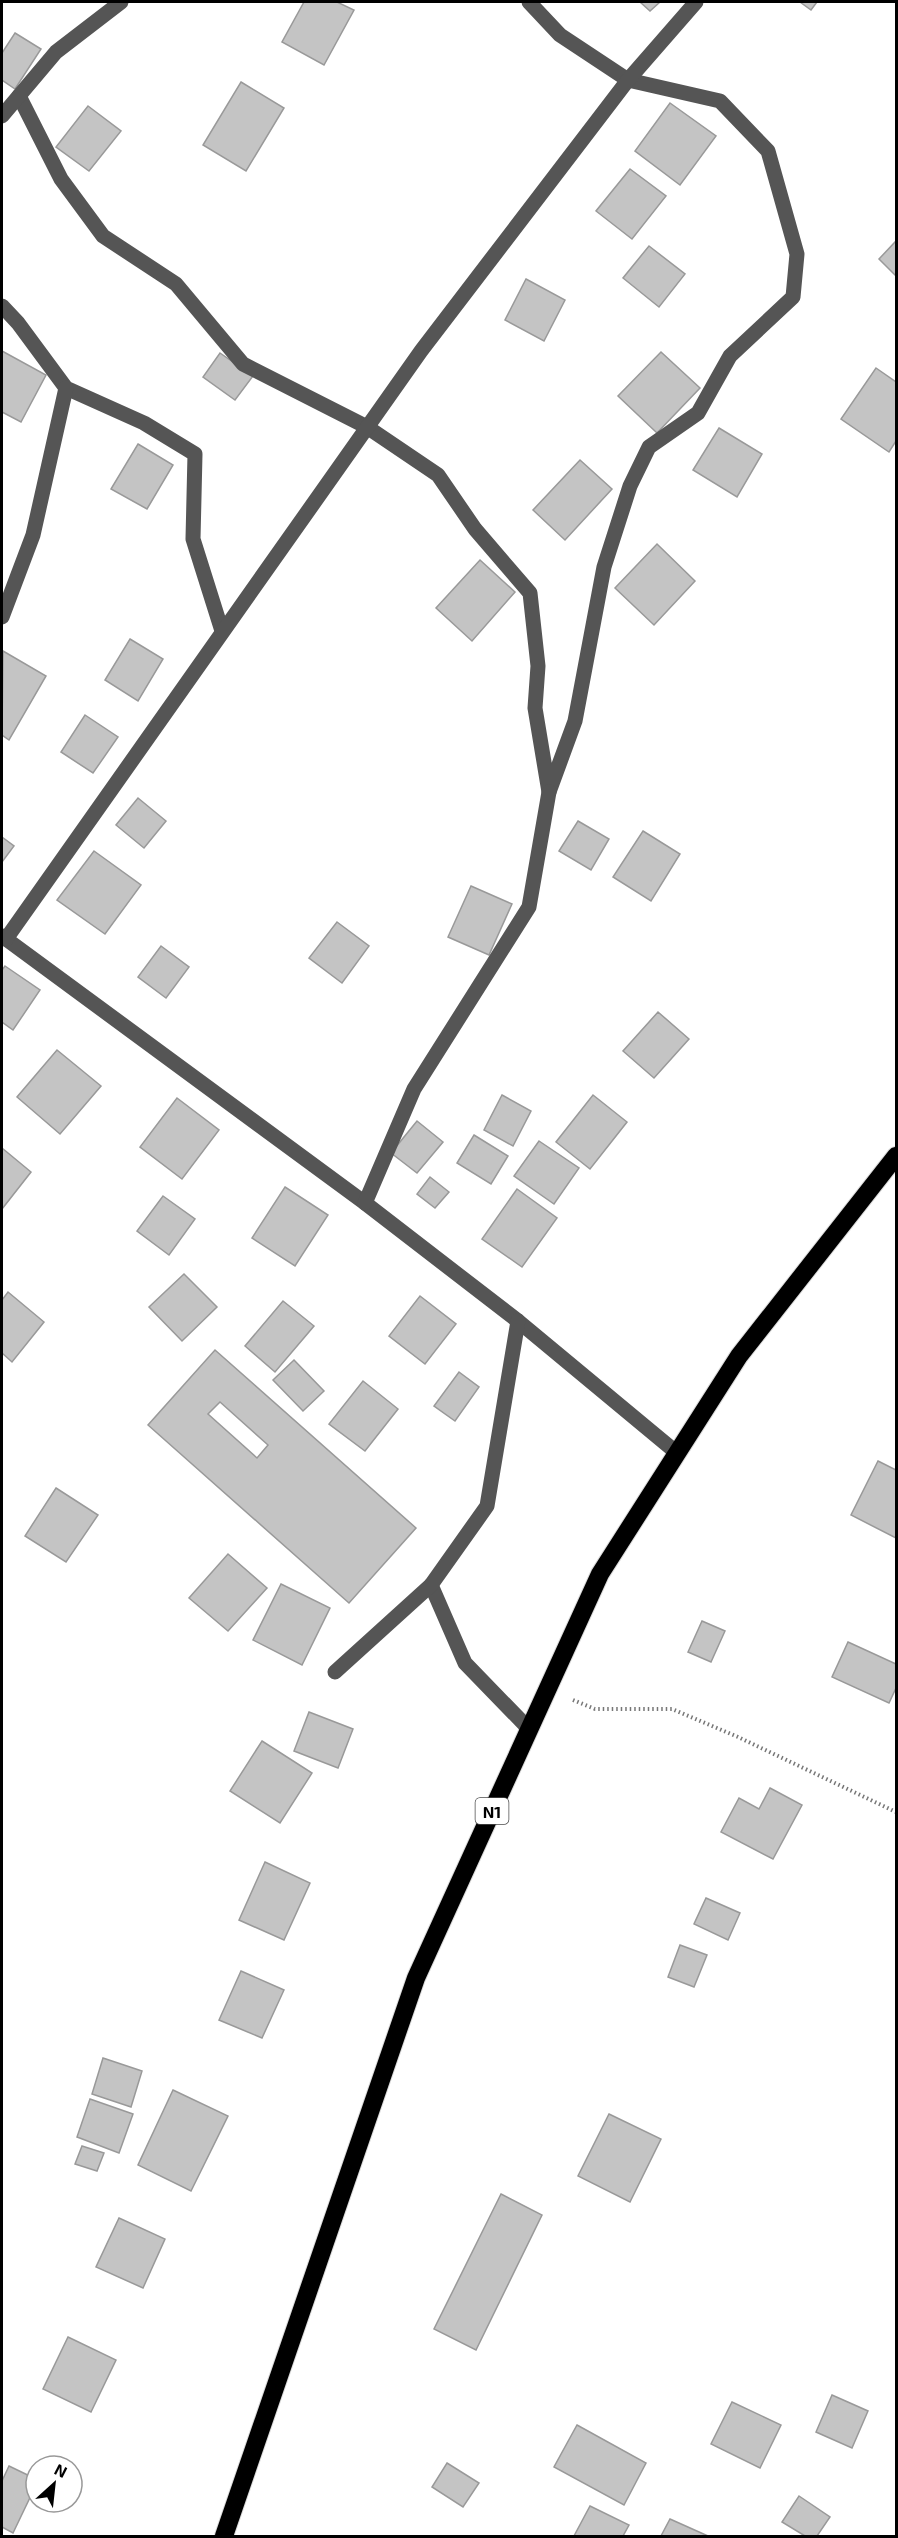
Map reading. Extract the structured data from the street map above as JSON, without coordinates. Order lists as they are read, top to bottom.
{
  "streets": {
    "highway": ["N1"]
  },
  "north": "top right"
}
